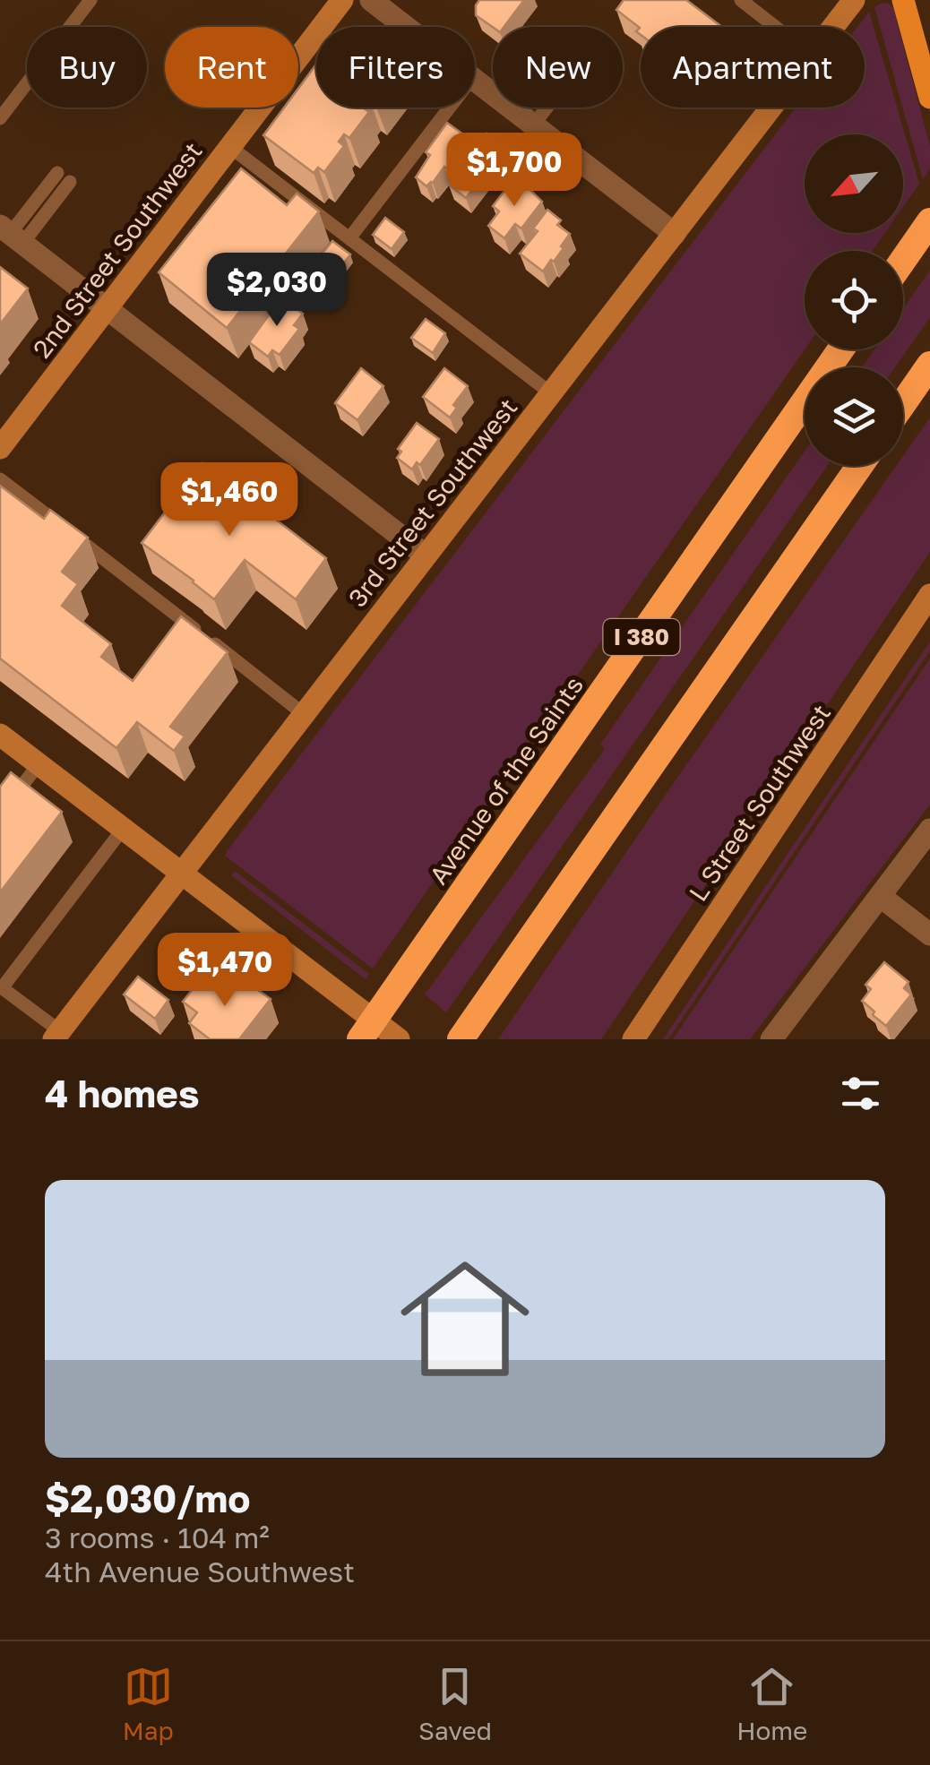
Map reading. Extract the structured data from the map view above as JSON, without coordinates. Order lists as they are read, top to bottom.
{
  "streets": {
    "highway": ["I 380", "Avenue of the Saints"],
    "main road": ["2nd Street Southwest", "3rd Street Southwest", "L Street Southwest"]
  },
  "north": "bottom left",
  "page": {
    "chip": [
      "Buy",
      "Rent",
      "Filters",
      "New",
      "Apartment"
    ],
    "price": [
      "$1,700",
      "$2,030",
      "$1,460",
      "$1,470"
    ],
    "heading": "4 homes",
    "list": [
      {
        "name": "$2,030/mo",
        "note": "3 rooms · 104 m² · 4th Avenue Southwest"
      }
    ],
    "tabs": ["Map", "Saved", "Home"]
  }
}
